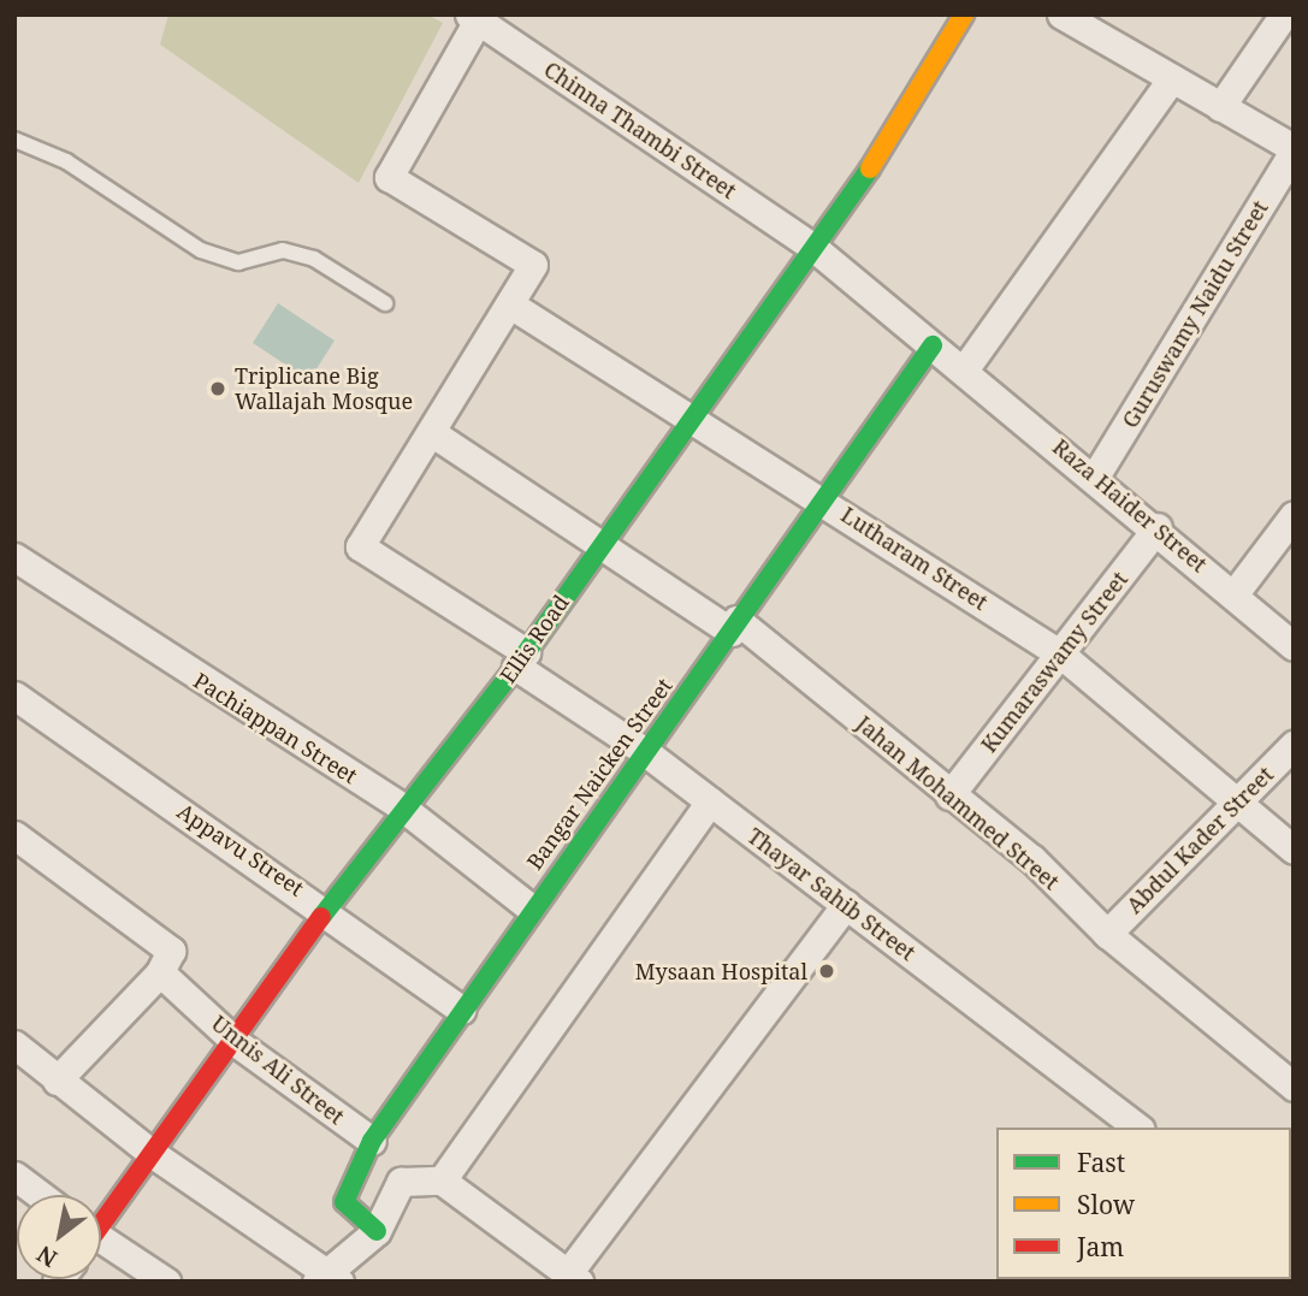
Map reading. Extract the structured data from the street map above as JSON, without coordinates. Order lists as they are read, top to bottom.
{
  "streets": {
    "street": [
      "Chinna Thambi Street",
      "Guruswamy Naidu Street",
      "Raza Haider Street",
      "Lutharam Street",
      "Ellis Road",
      "Kumaraswamy Street",
      "Pachiappan Street",
      "Bangar Naicken Street",
      "Jahan Mohammed Street",
      "Abdul Kader Street",
      "Appavu Street",
      "Thayar Sahib Street",
      "Unnis Ali Street"
    ]
  },
  "crossings": [
    ["Chinna Thambi Street", "Raza Haider Street"],
    ["Chinna Thambi Street", "Ellis Road"],
    ["Chinna Thambi Street", "Bangar Naicken Street"],
    ["Guruswamy Naidu Street", "Raza Haider Street"],
    ["Raza Haider Street", "Kumaraswamy Street"],
    ["Raza Haider Street", "Bangar Naicken Street"],
    ["Lutharam Street", "Ellis Road"],
    ["Lutharam Street", "Kumaraswamy Street"],
    ["Lutharam Street", "Bangar Naicken Street"],
    ["Lutharam Street", "Abdul Kader Street"],
    ["Ellis Road", "Pachiappan Street"],
    ["Ellis Road", "Jahan Mohammed Street"],
    ["Ellis Road", "Appavu Street"],
    ["Ellis Road", "Thayar Sahib Street"],
    ["Ellis Road", "Unnis Ali Street"],
    ["Kumaraswamy Street", "Jahan Mohammed Street"],
    ["Pachiappan Street", "Bangar Naicken Street"],
    ["Bangar Naicken Street", "Jahan Mohammed Street"],
    ["Bangar Naicken Street", "Appavu Street"],
    ["Bangar Naicken Street", "Thayar Sahib Street"],
    ["Bangar Naicken Street", "Unnis Ali Street"],
    ["Jahan Mohammed Street", "Abdul Kader Street"],
    ["Jahan Mohammed Street", "Thayar Sahib Street"]
  ],
  "places": ["Triplicane Big Wallajah Mosque", "Mysaan Hospital"],
  "legend": ["Fast", "Slow", "Jam"],
  "north": "bottom left"
}
